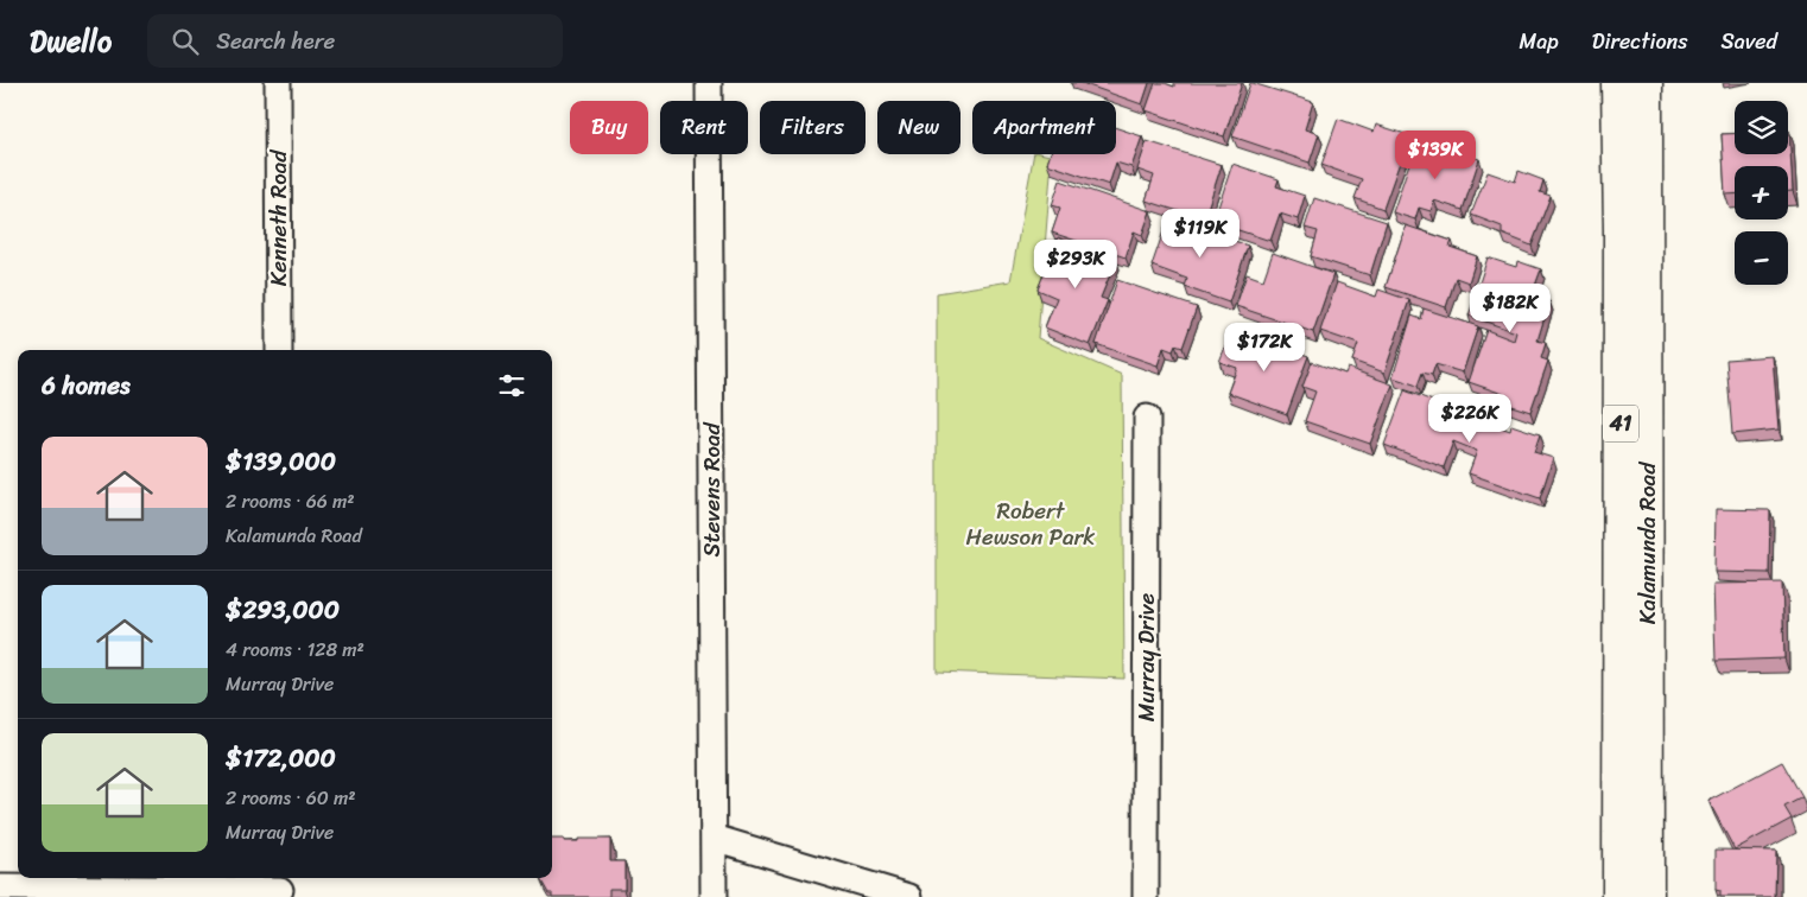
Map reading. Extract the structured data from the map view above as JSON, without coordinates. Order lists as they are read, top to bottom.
{
  "streets": {
    "main road": ["41", "Kalamunda Road"],
    "street": ["Kenneth Road", "Stevens Road", "Murray Drive"]
  },
  "parks": ["Robert Hewson Park"],
  "page": {
    "header": "Dwello",
    "search": "Search here",
    "nav": ["Map", "Directions", "Saved"],
    "map_buttons": ["+", "−"],
    "chip": [
      "Buy",
      "Rent",
      "Filters",
      "New",
      "Apartment"
    ],
    "price": [
      "$139K",
      "$119K",
      "$293K",
      "$182K",
      "$172K",
      "$226K"
    ],
    "heading": "6 homes",
    "list": [
      {
        "name": "$139,000",
        "note": "2 rooms · 66 m² · Kalamunda Road"
      },
      {
        "name": "$293,000",
        "note": "4 rooms · 128 m² · Murray Drive"
      },
      {
        "name": "$172,000",
        "note": "2 rooms · 60 m² · Murray Drive"
      }
    ]
  }
}
